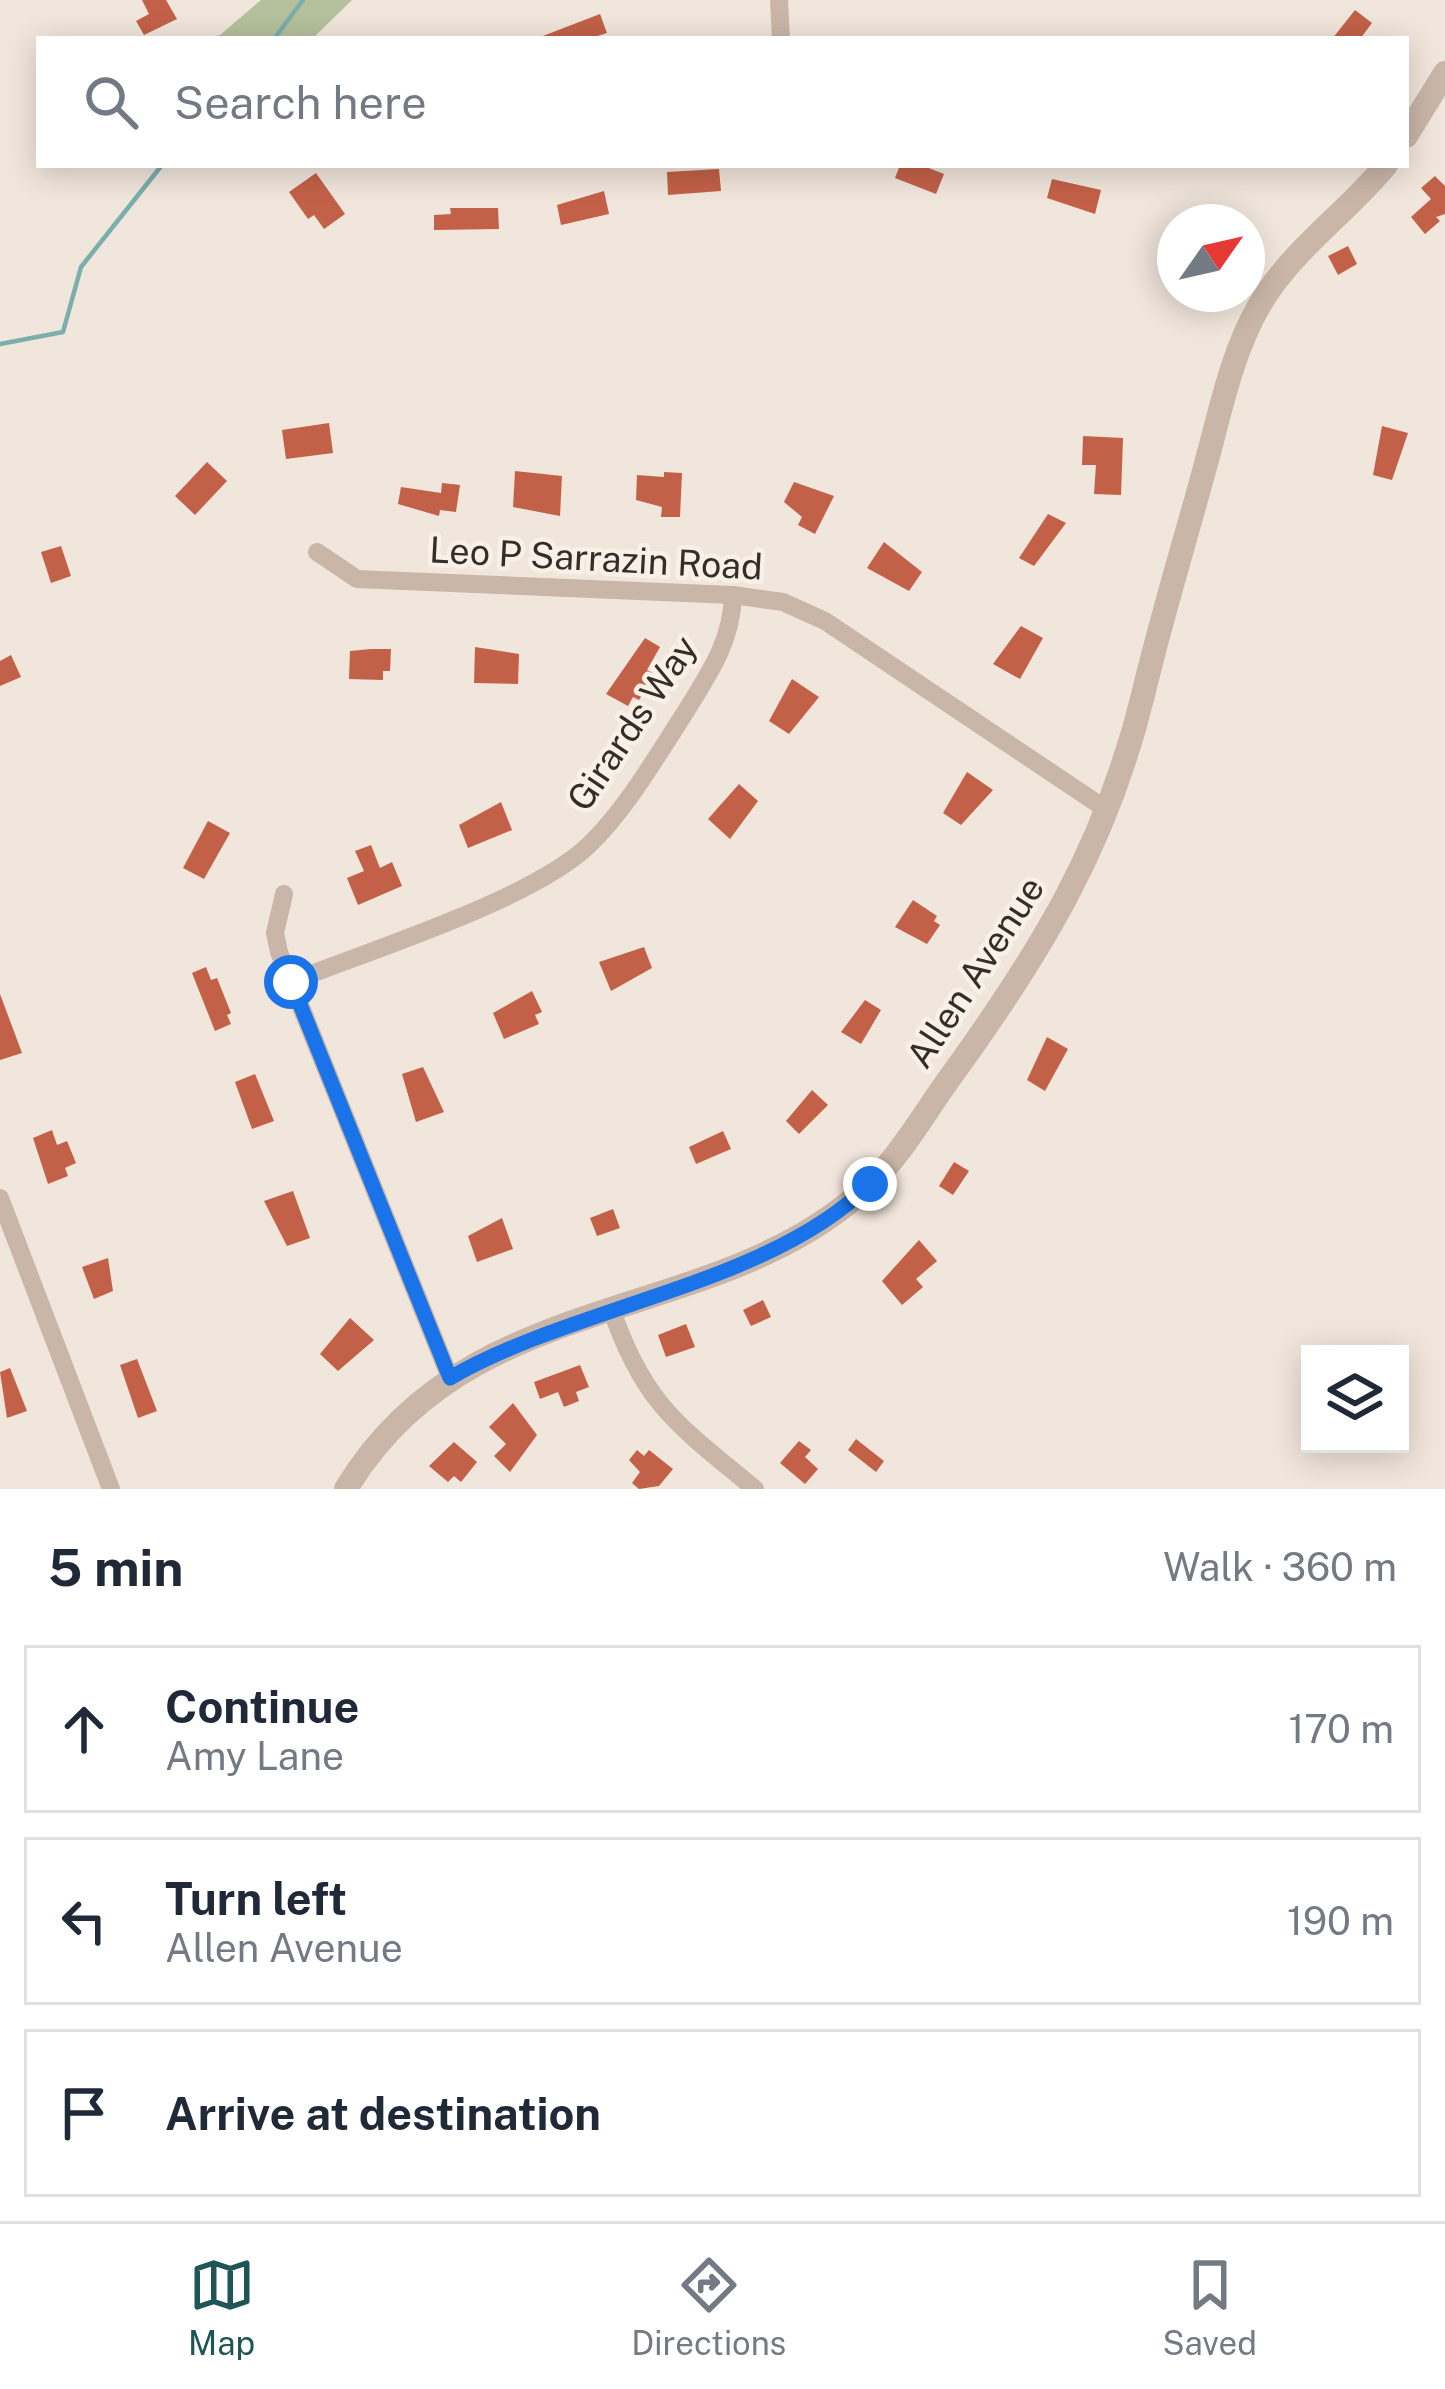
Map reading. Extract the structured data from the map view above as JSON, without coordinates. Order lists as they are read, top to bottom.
{
  "streets": {
    "street": ["Leo P Sarrazin Road", "Girards Way", "Allen Avenue"]
  },
  "crossings": [
    ["Leo P Sarrazin Road", "Girards Way"],
    ["Leo P Sarrazin Road", "Allen Avenue"]
  ],
  "north": "top right",
  "page": {
    "search": "Search here",
    "heading": ["5 min", "Walk · 360 m"],
    "list": [
      ["Continue", "Amy Lane", "170 m"],
      ["Turn left", "Allen Avenue", "190 m"],
      "Arrive at destination"
    ],
    "nav": ["Map", "Directions", "Saved"]
  }
}
